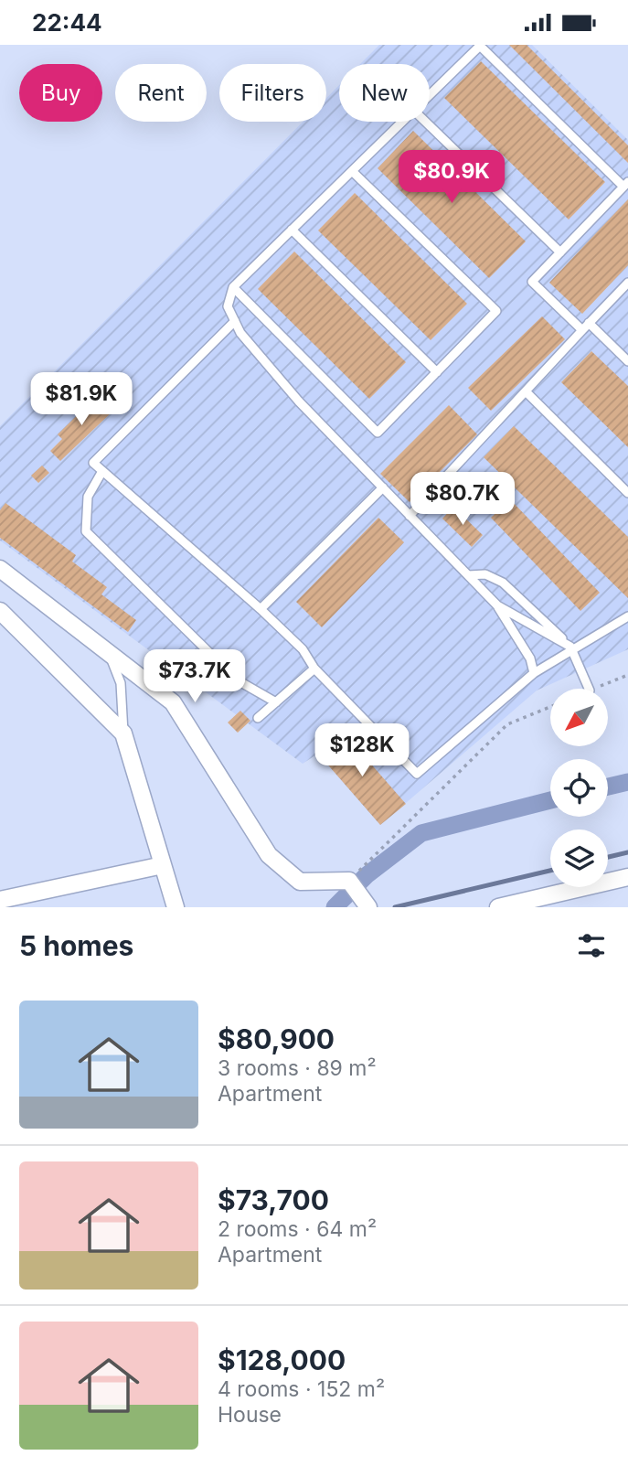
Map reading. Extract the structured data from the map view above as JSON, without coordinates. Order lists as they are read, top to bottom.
{
  "north": "bottom left",
  "page": {
    "status": "22:44",
    "chip": [
      "Buy",
      "Rent",
      "Filters",
      "New"
    ],
    "price": [
      "$80.9K",
      "$81.9K",
      "$80.7K",
      "$73.7K",
      "$128K"
    ],
    "heading": "5 homes",
    "list": [
      {
        "name": "$80,900",
        "note": "3 rooms · 89 m² · Apartment"
      },
      {
        "name": "$73,700",
        "note": "2 rooms · 64 m² · Apartment"
      },
      {
        "name": "$128,000",
        "note": "4 rooms · 152 m² · House"
      }
    ]
  }
}
